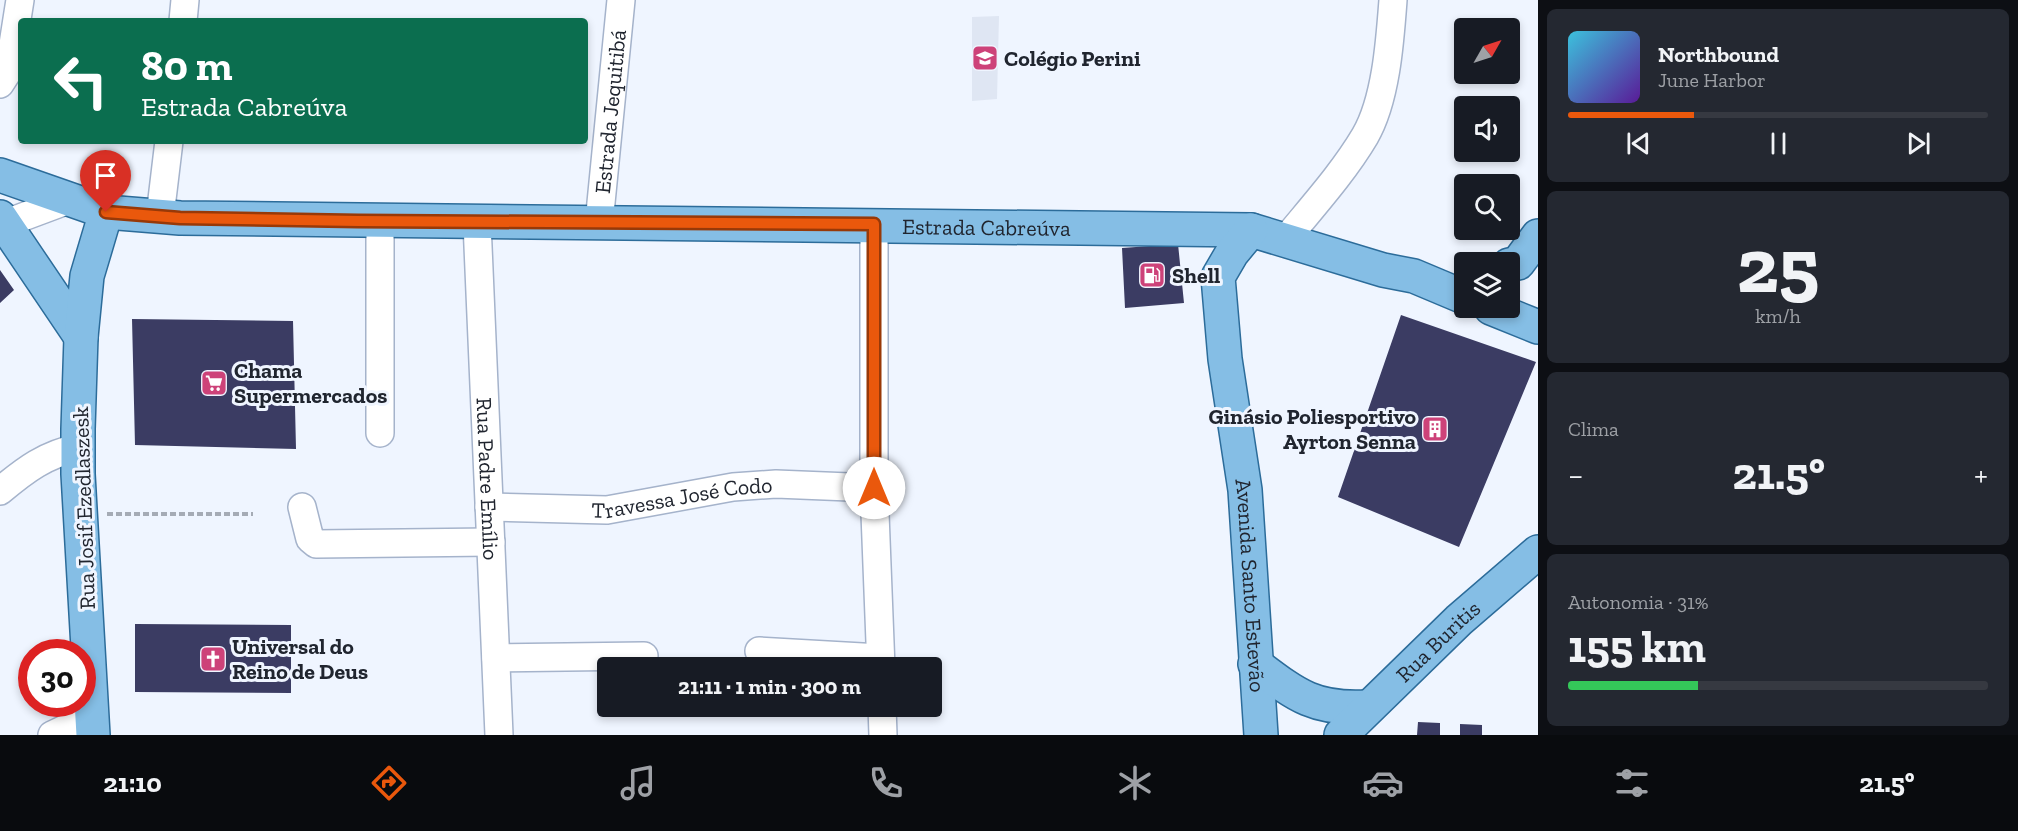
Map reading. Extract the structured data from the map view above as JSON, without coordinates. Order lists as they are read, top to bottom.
{
  "streets": {
    "main road": [
      "Estrada Cabreúva",
      "Rua Josif Ezedlaszesk",
      "Avenida Santo Estevão",
      "Rua Buritis"
    ],
    "street": ["Estrada Jequitibá", "Rua Padre Emílio", "Travessa José Codo"]
  },
  "crossings": [
    ["Estrada Jequitibá", "Estrada Cabreúva"],
    ["Estrada Cabreúva", "Rua Padre Emílio"],
    ["Estrada Cabreúva", "Rua Josif Ezedlaszesk"],
    ["Estrada Cabreúva", "Avenida Santo Estevão"],
    ["Rua Padre Emílio", "Travessa José Codo"]
  ],
  "places": {
    "school or university": ["Colégio Perini"],
    "fuel station": ["Shell"],
    "supermarket": ["Chama Supermercados"],
    "building": ["Ginásio Poliesportivo Ayrton Senna"],
    "church": ["Universal do Reino de Deus"]
  },
  "north": "top right",
  "page": {
    "turn": ["80 m", "Estrada Cabreúva"],
    "song": ["Northbound", "June Harbor"],
    "tile": [
      ["25", "km/h"],
      "Clima",
      ["Autonomia · 31%", "155 km"]
    ],
    "heat": ["−", "21.5°", "+"],
    "limit": "30",
    "trip": "21:11 · 1 min · 300 m",
    "tabs": ["21:10", "21.5°"]
  }
}
